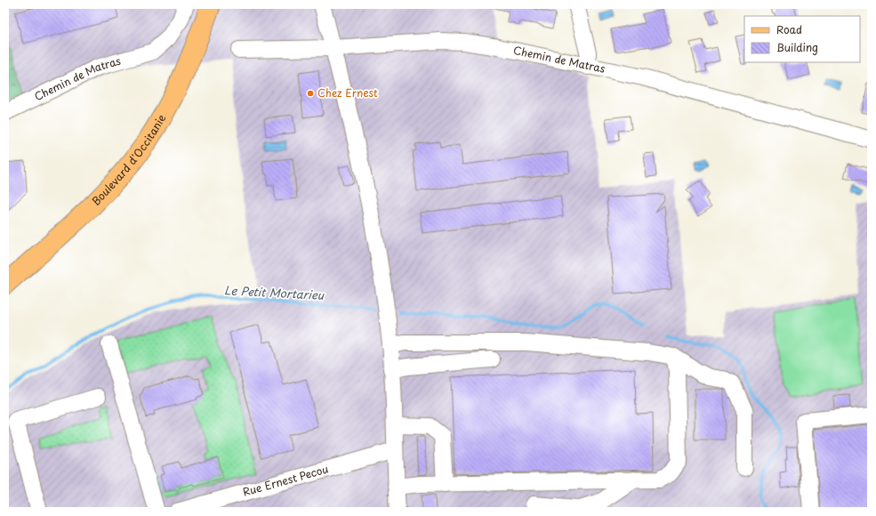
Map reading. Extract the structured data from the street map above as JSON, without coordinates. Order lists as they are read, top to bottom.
{
  "streets": {
    "main road": ["Boulevard d'Occitanie"],
    "street": ["Chemin de Matras", "Rue Ernest Pecou"]
  },
  "water": ["Le Petit Mortarieu"],
  "places": ["Chez Ernest"],
  "legend": ["Road", "Building"]
}
